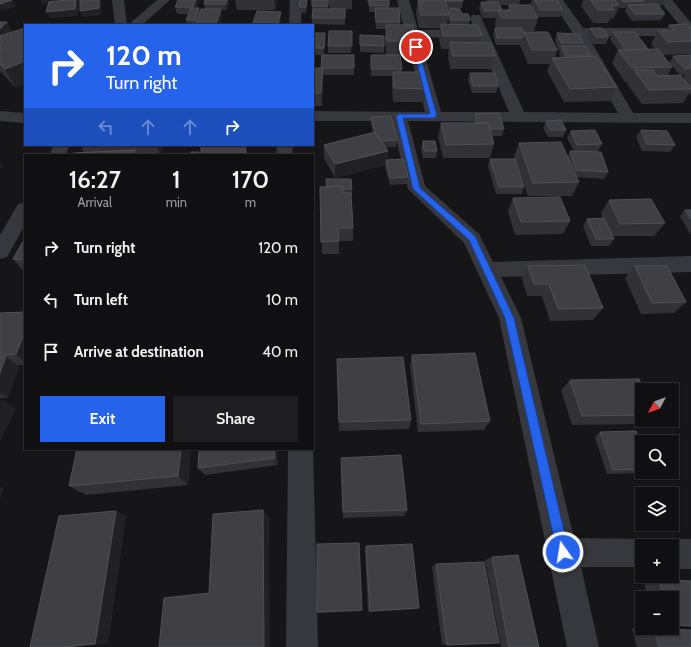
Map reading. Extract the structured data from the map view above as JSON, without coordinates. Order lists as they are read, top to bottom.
{
  "north": "bottom left",
  "page": {
    "turn": ["120 m", "Turn right"],
    "eta": [
      "16:27",
      "Arrival",
      "1",
      "min",
      "170",
      "m"
    ],
    "list": [
      {
        "name": "Turn right",
        "value": "120 m"
      },
      {
        "name": "Turn left",
        "value": "10 m"
      },
      {
        "name": "Arrive at destination",
        "value": "40 m"
      }
    ],
    "map_buttons": ["+", "−"],
    "buttons": ["Exit", "Share"]
  }
}
